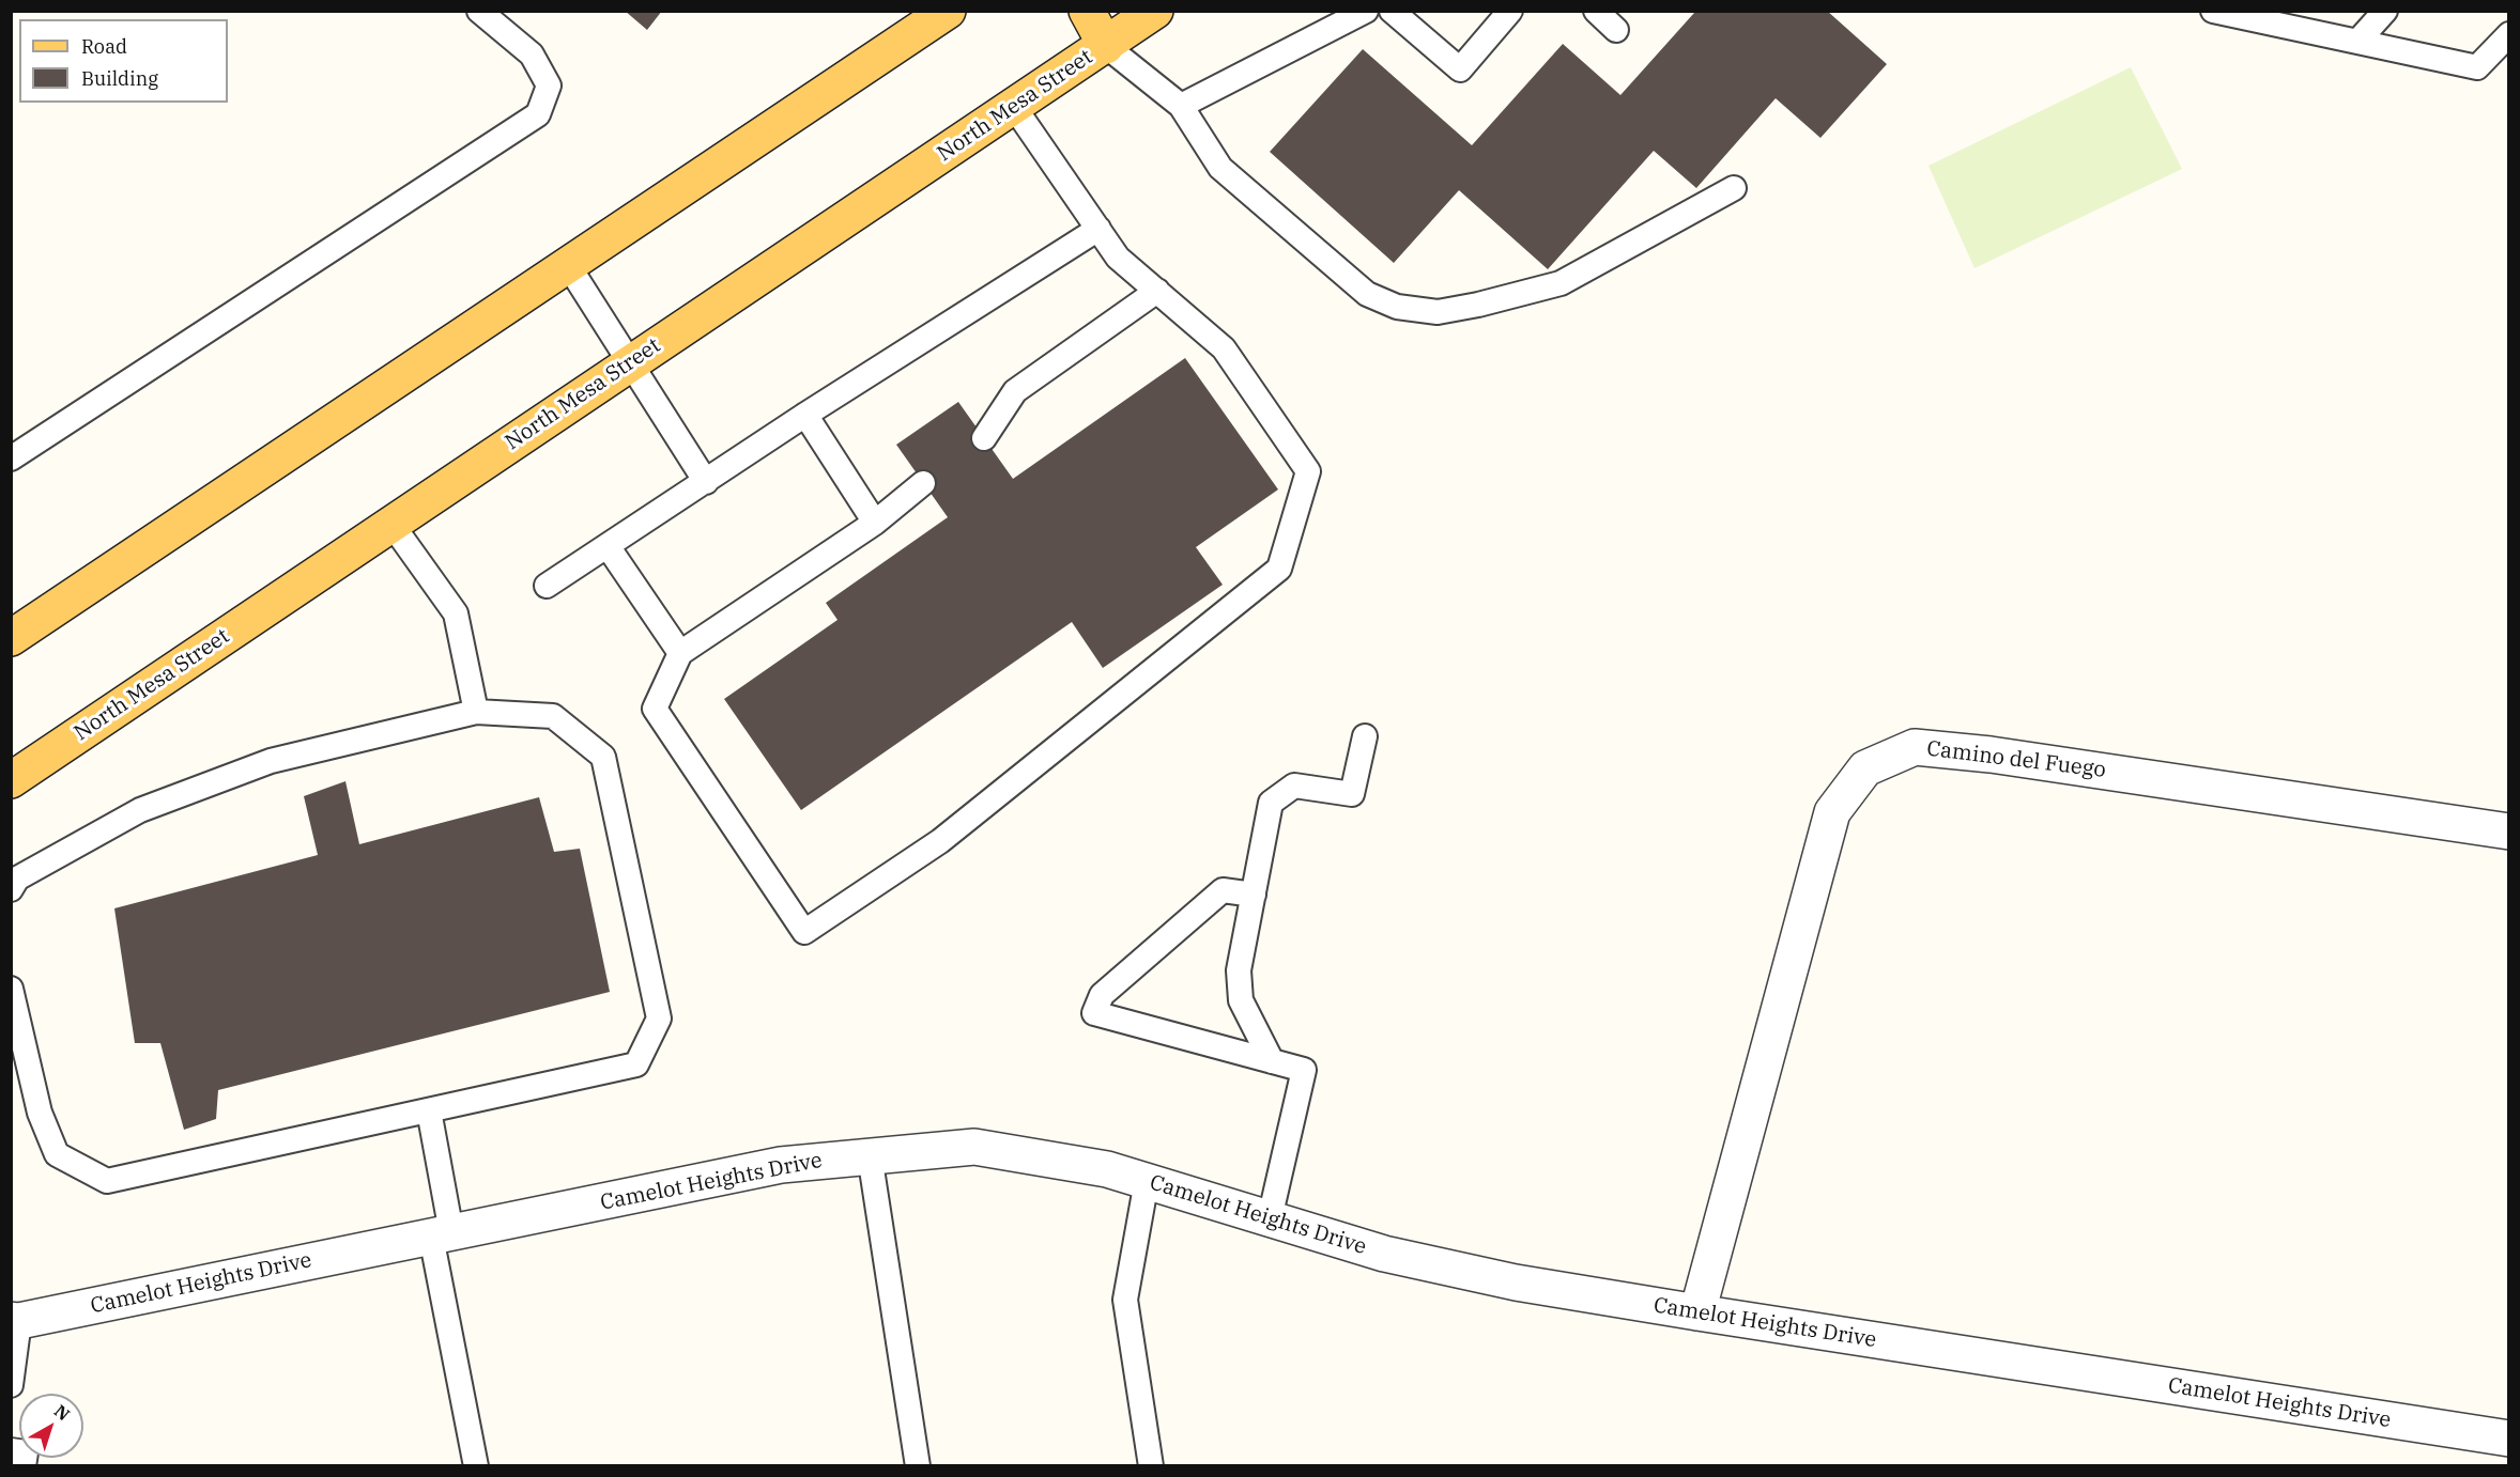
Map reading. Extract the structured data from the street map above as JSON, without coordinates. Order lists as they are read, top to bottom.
{
  "streets": {
    "main road": ["North Mesa Street"],
    "street": ["Camino del Fuego", "Camelot Heights Drive"]
  },
  "crossings": [
    ["Camino del Fuego", "Camelot Heights Drive"]
  ],
  "legend": ["Road", "Building"],
  "north": "top right"
}
